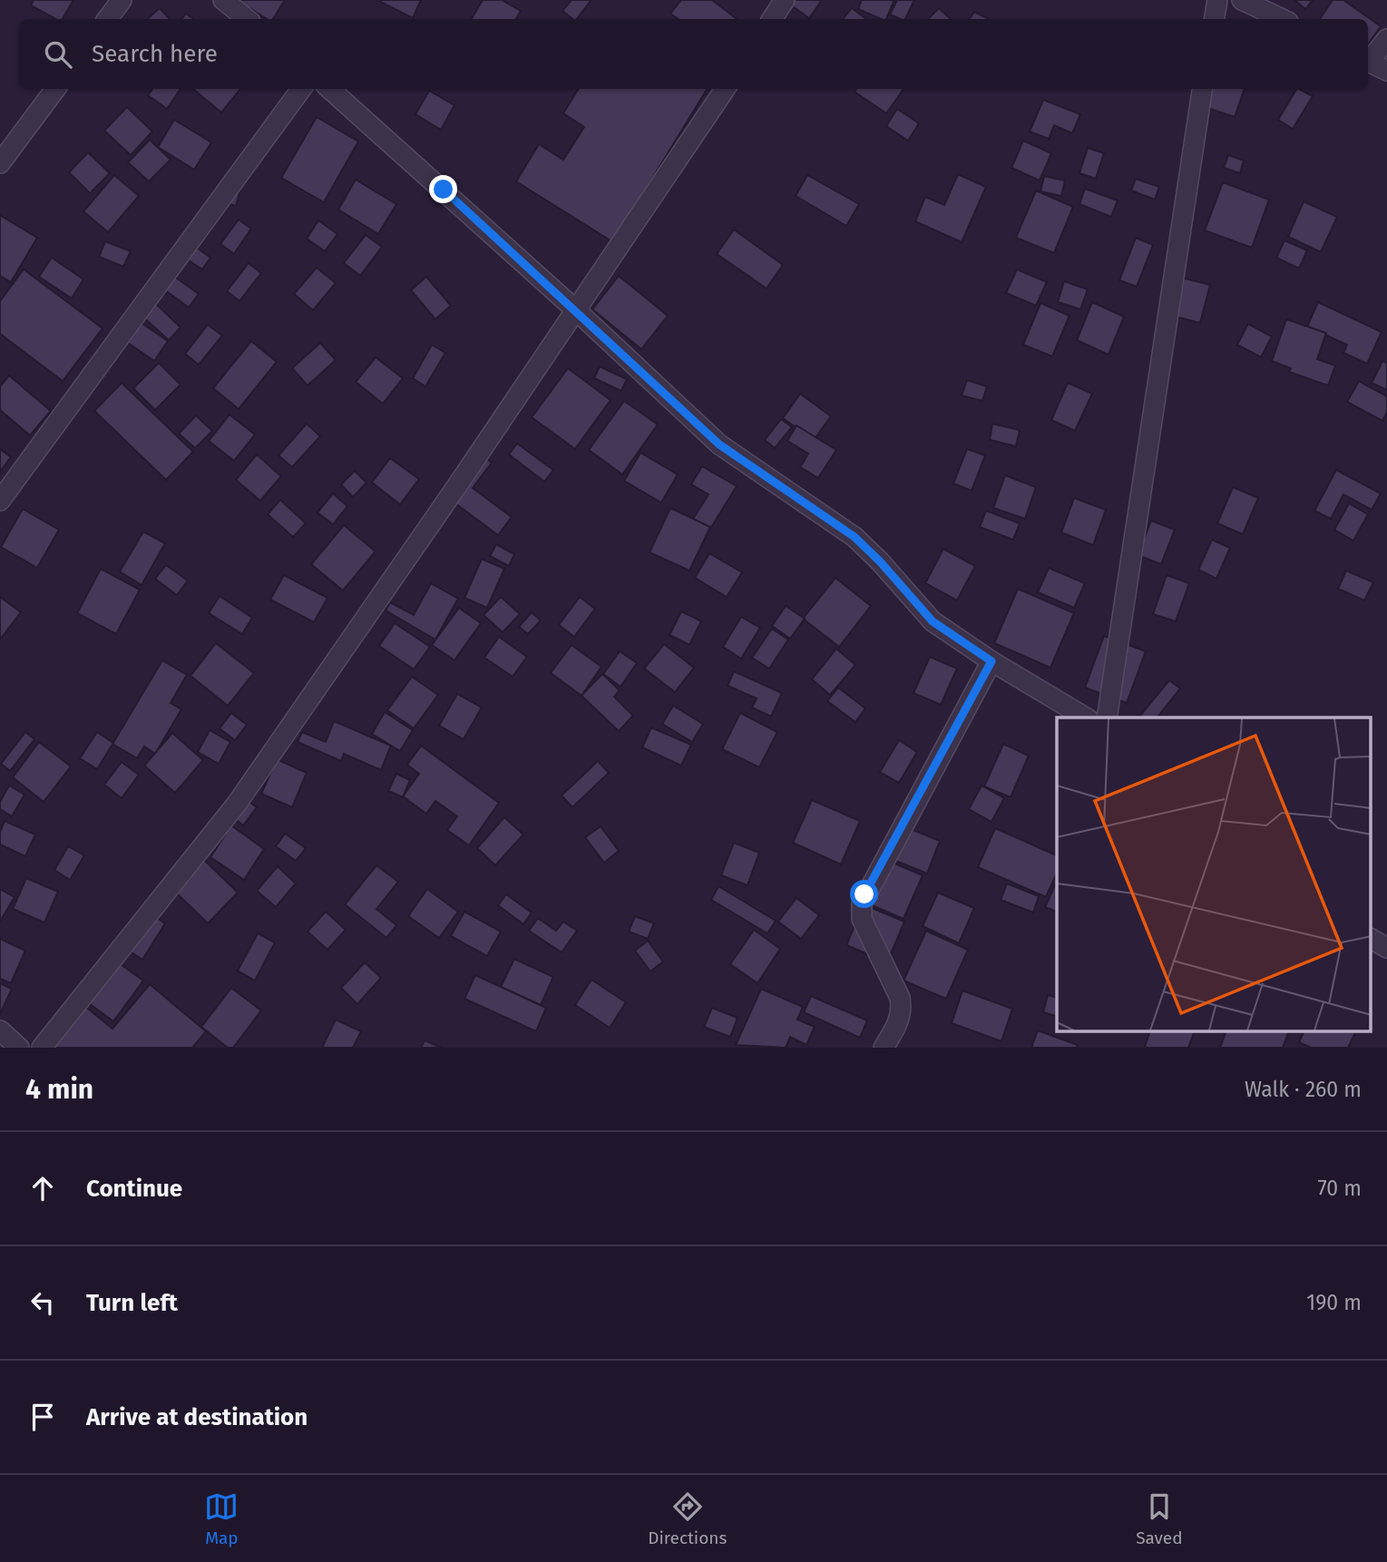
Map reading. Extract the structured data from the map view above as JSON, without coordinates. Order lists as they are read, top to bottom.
{
  "page": {
    "search": "Search here",
    "heading": ["4 min", "Walk · 260 m"],
    "list": [
      ["Continue", "70 m"],
      ["Turn left", "190 m"],
      "Arrive at destination"
    ],
    "nav": ["Map", "Directions", "Saved"]
  }
}
